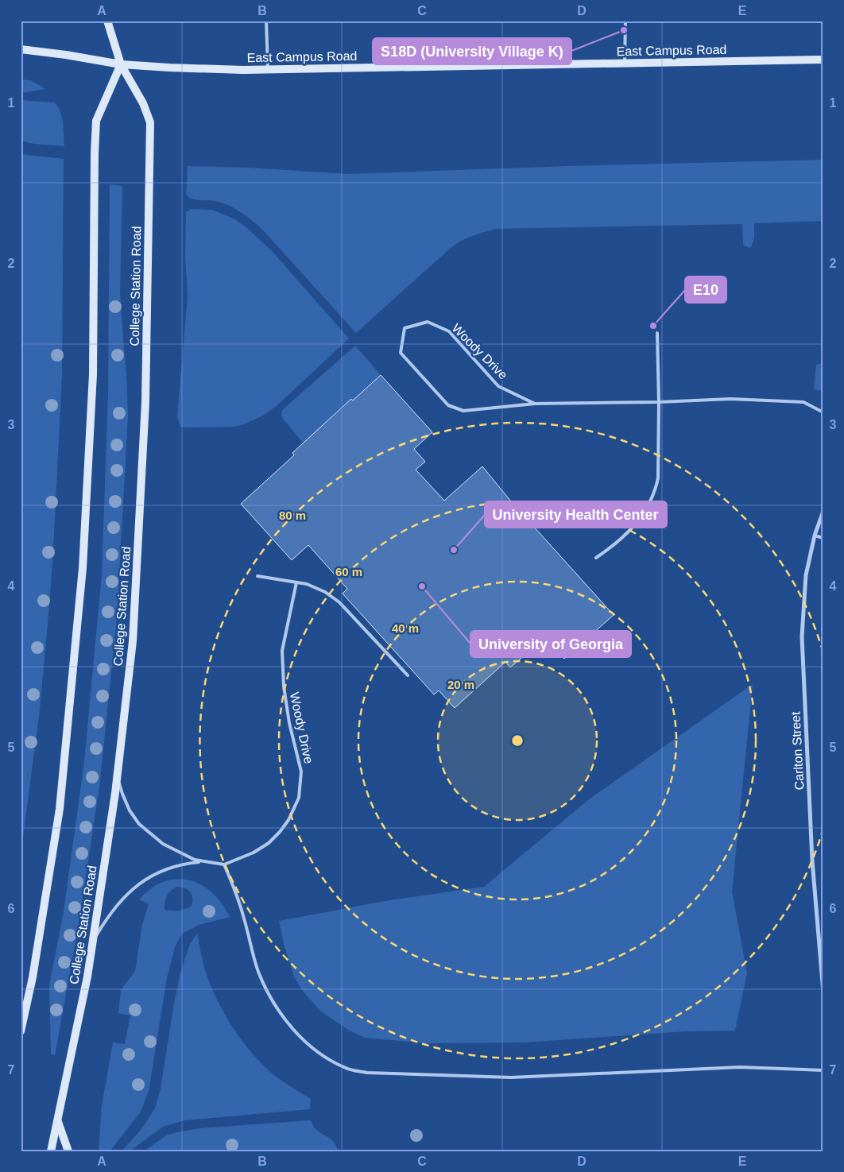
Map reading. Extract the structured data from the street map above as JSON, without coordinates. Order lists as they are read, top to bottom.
{
  "streets": {
    "main road": ["East Campus Road", "College Station Road"],
    "street": ["Carlton Street"],
    "lane": ["Woody Drive"]
  },
  "crossings": [
    ["East Campus Road", "College Station Road"]
  ],
  "places": [
    "S18D (University Village K)",
    "E10",
    "University Health Center",
    "University of Georgia"
  ],
  "grid": {
    "columns": [
      "A",
      "B",
      "C",
      "D",
      "E"
    ],
    "rows": [
      "1",
      "2",
      "3",
      "4",
      "5",
      "6",
      "7"
    ]
  },
  "rings": [
    "80 m",
    "60 m",
    "40 m",
    "20 m"
  ]
}
